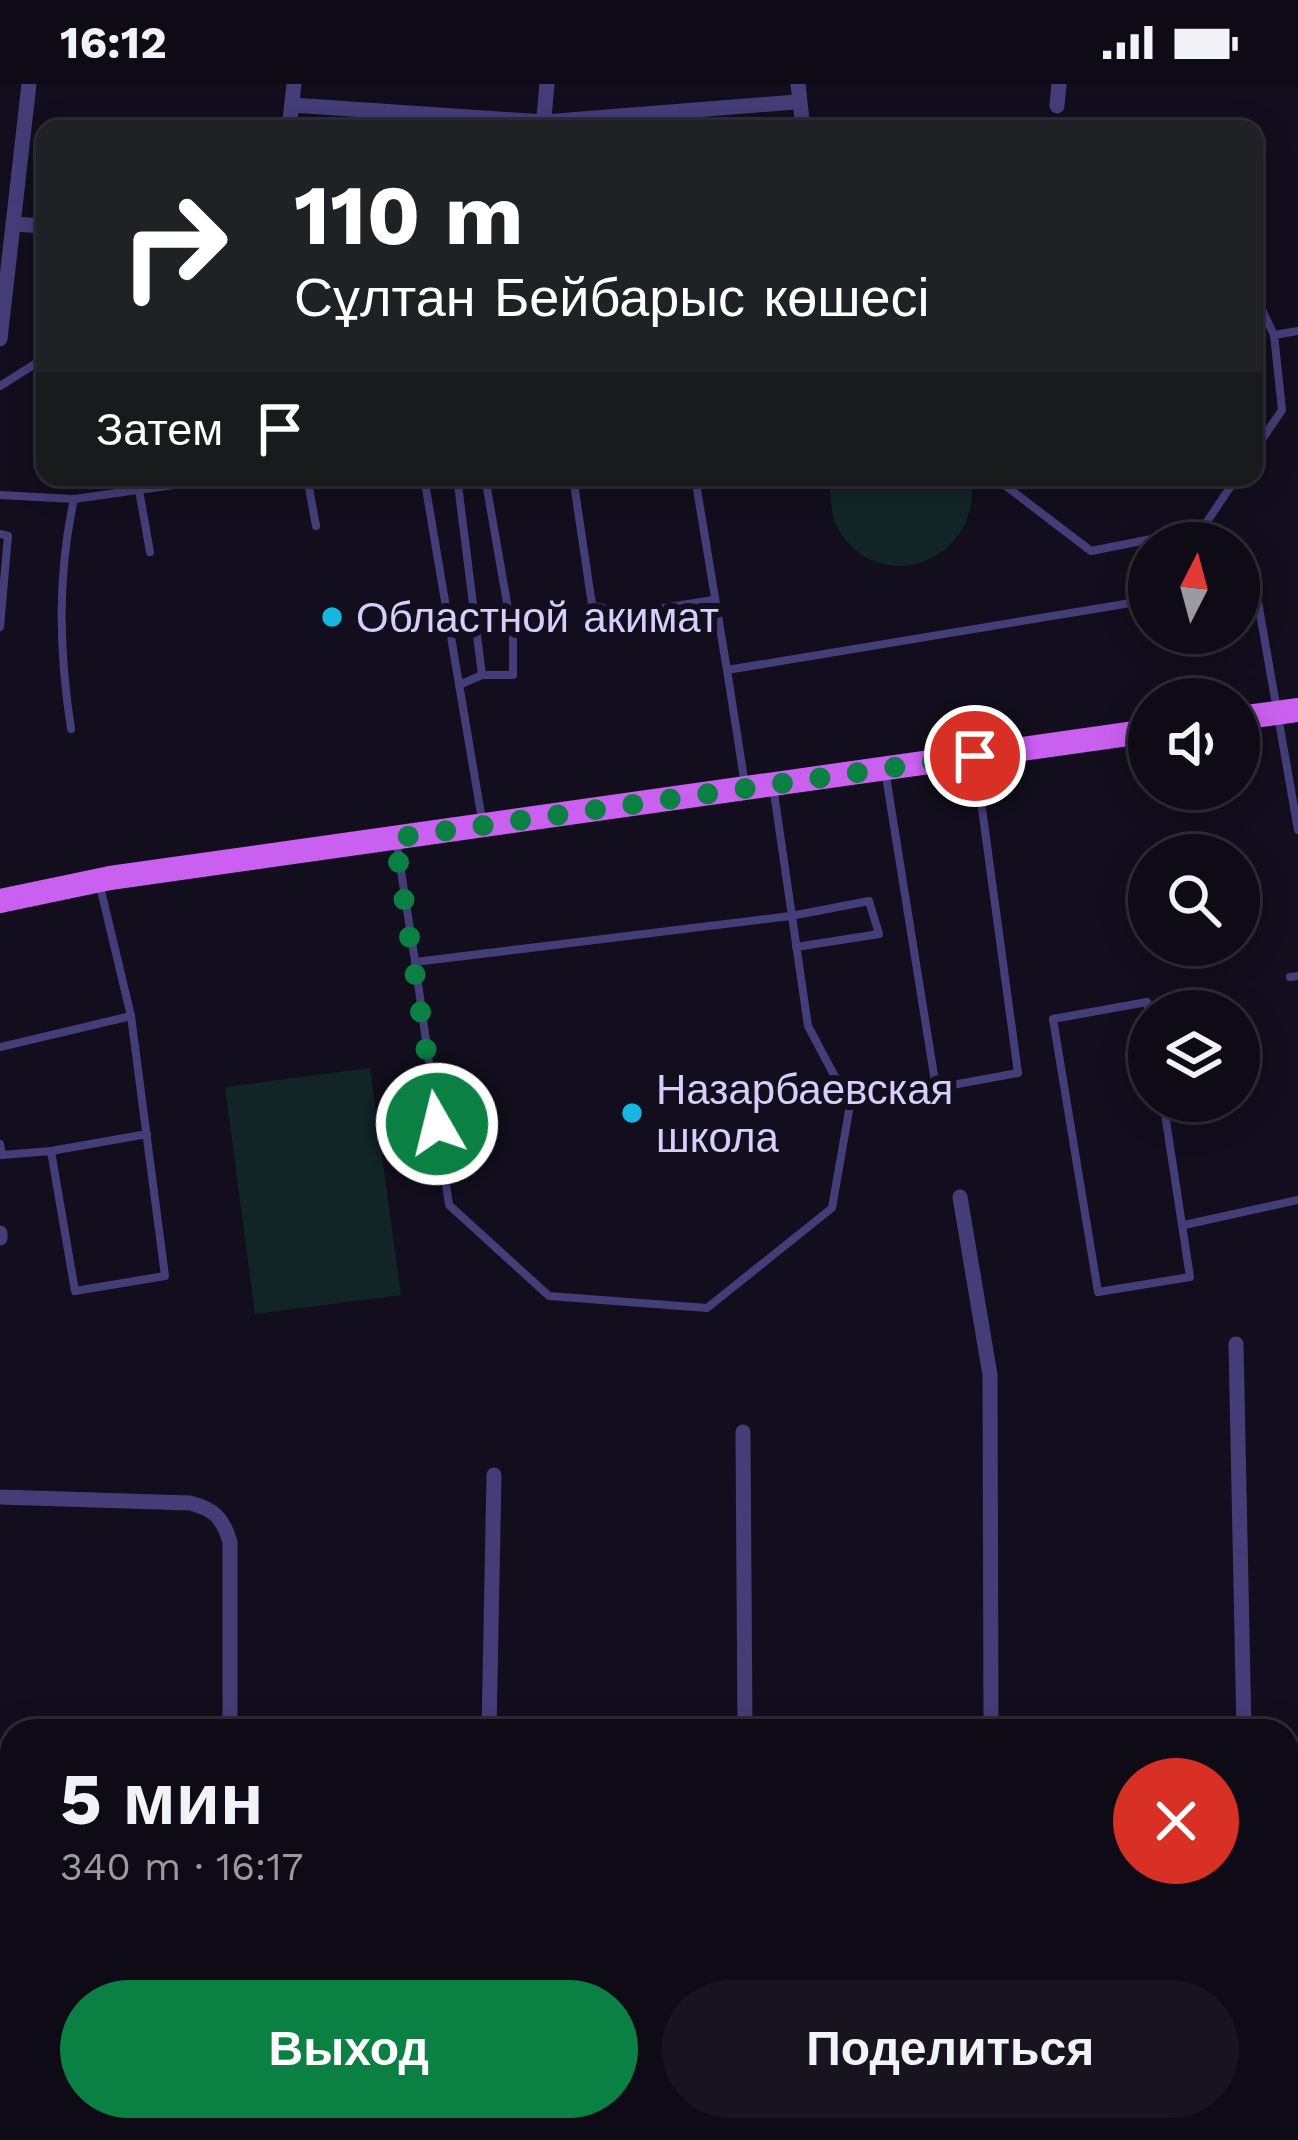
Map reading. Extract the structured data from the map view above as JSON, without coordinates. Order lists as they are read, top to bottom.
{
  "places": ["Областной акимат", "Назарбаевская школа"],
  "north": "top",
  "page": {
    "status": "16:12",
    "turn": ["110 m", "Сұлтан Бейбарыс көшесі"],
    "then": "Затем",
    "heading": ["5 мин", "340 m · 16:17"],
    "buttons": ["Выход", "Поделиться"]
  }
}
